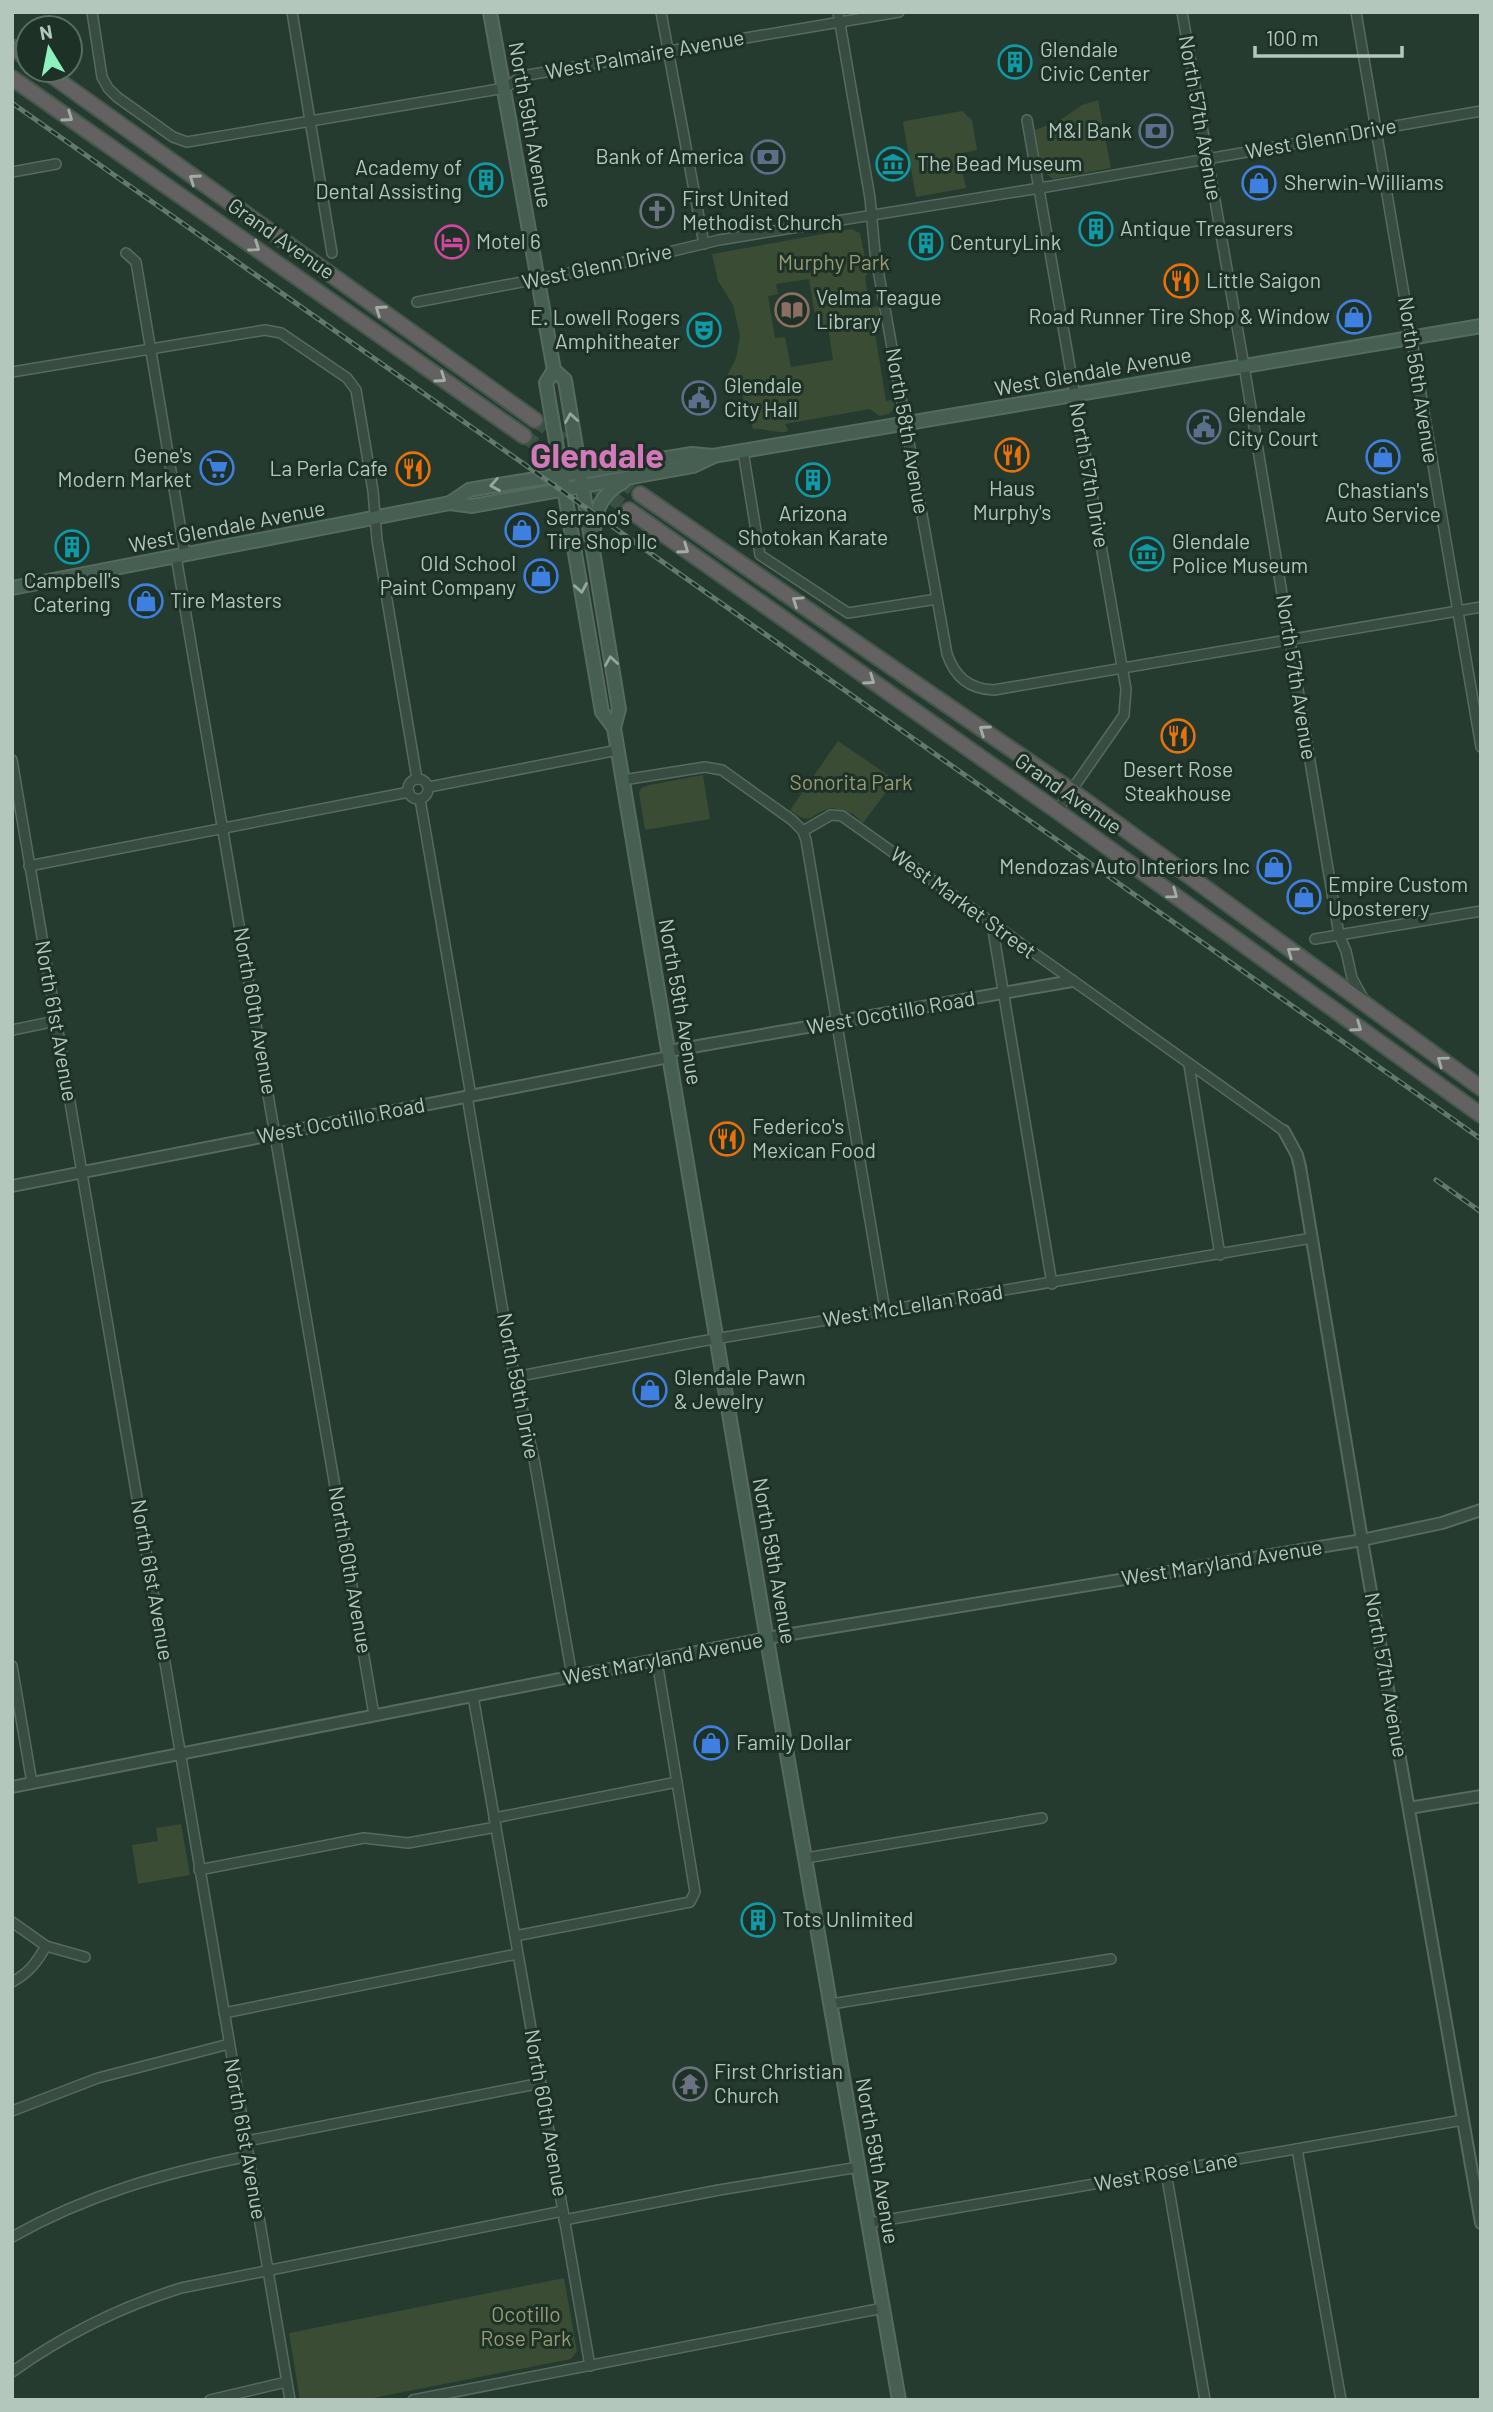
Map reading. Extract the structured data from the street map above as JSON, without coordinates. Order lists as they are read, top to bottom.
{
  "streets": {
    "highway": ["Grand Avenue"],
    "main road": ["North 59th Avenue", "West Glendale Avenue"],
    "street": [
      "West Palmaire Avenue",
      "North 57th Avenue",
      "West Glenn Drive",
      "North 56th Avenue",
      "North 58th Avenue",
      "North 57th Drive",
      "West Market Street",
      "North 60th Avenue",
      "West Ocotillo Road",
      "North 61st Avenue",
      "West McLellan Road",
      "North 59th Drive",
      "West Maryland Avenue",
      "West Rose Lane"
    ]
  },
  "crossings": [
    ["West Palmaire Avenue", "North 59th Avenue"],
    ["West Palmaire Avenue", "North 58th Avenue"],
    ["North 57th Avenue", "West Glenn Drive"],
    ["North 57th Avenue", "Grand Avenue"],
    ["North 57th Avenue", "West Glendale Avenue"],
    ["North 57th Avenue", "West Market Street"],
    ["North 57th Avenue", "West McLellan Road"],
    ["North 57th Avenue", "West Maryland Avenue"],
    ["North 57th Avenue", "West Rose Lane"],
    ["North 59th Avenue", "West Glenn Drive"],
    ["North 59th Avenue", "West Glendale Avenue"],
    ["North 59th Avenue", "West Ocotillo Road"],
    ["North 59th Avenue", "West McLellan Road"],
    ["North 59th Avenue", "West Maryland Avenue"],
    ["North 59th Avenue", "West Rose Lane"],
    ["West Glenn Drive", "North 56th Avenue"],
    ["West Glenn Drive", "North 58th Avenue"],
    ["West Glenn Drive", "North 57th Drive"],
    ["Grand Avenue", "North 57th Drive"],
    ["West Glendale Avenue", "North 56th Avenue"],
    ["West Glendale Avenue", "North 58th Avenue"],
    ["West Glendale Avenue", "North 57th Drive"],
    ["West Glendale Avenue", "North 60th Avenue"],
    ["North 58th Avenue", "North 57th Drive"],
    ["West Market Street", "West Ocotillo Road"],
    ["North 60th Avenue", "West Ocotillo Road"],
    ["North 60th Avenue", "West Maryland Avenue"],
    ["West Ocotillo Road", "North 61st Avenue"],
    ["West Ocotillo Road", "North 59th Drive"],
    ["North 61st Avenue", "West Maryland Avenue"],
    ["West McLellan Road", "North 59th Drive"],
    ["North 59th Drive", "West Maryland Avenue"]
  ],
  "districts": ["Glendale"],
  "parks": ["Murphy Park", "Sonorita Park", "Ocotillo Rose Park"],
  "places": {
    "building": [
      "Glendale Civic Center",
      "Academy of Dental Assisting",
      "Antique Treasurers",
      "CenturyLink",
      "Arizona Shotokan Karate",
      "Campbell's Catering",
      "Tots Unlimited"
    ],
    "bank": ["M&I Bank", "Bank of America"],
    "museum": ["The Bead Museum", "Glendale Police Museum"],
    "shop": [
      "Sherwin-Williams",
      "Road Runner Tire Shop & Window",
      "Chastian's Auto Service",
      "Serrano's Tire Shop llc",
      "Old School Paint Company",
      "Tire Masters",
      "Mendozas Auto Interiors Inc",
      "Empire Custom Uposterery",
      "Glendale Pawn & Jewelry",
      "Family Dollar"
    ],
    "church": ["First United Methodist Church"],
    "hotel": ["Motel 6"],
    "restaurant": [
      "Little Saigon",
      "Haus Murphy's",
      "La Perla Cafe",
      "Desert Rose Steakhouse",
      "Federico's Mexican Food"
    ],
    "library": ["Velma Teague Library"],
    "theatre": ["E. Lowell Rogers Amphitheater"],
    "public building": ["Glendale City Hall", "Glendale City Court"],
    "supermarket": ["Gene's Modern Market"],
    "temple": ["First Christian Church"]
  },
  "scale_bar": "100 m",
  "north": "top"
}
